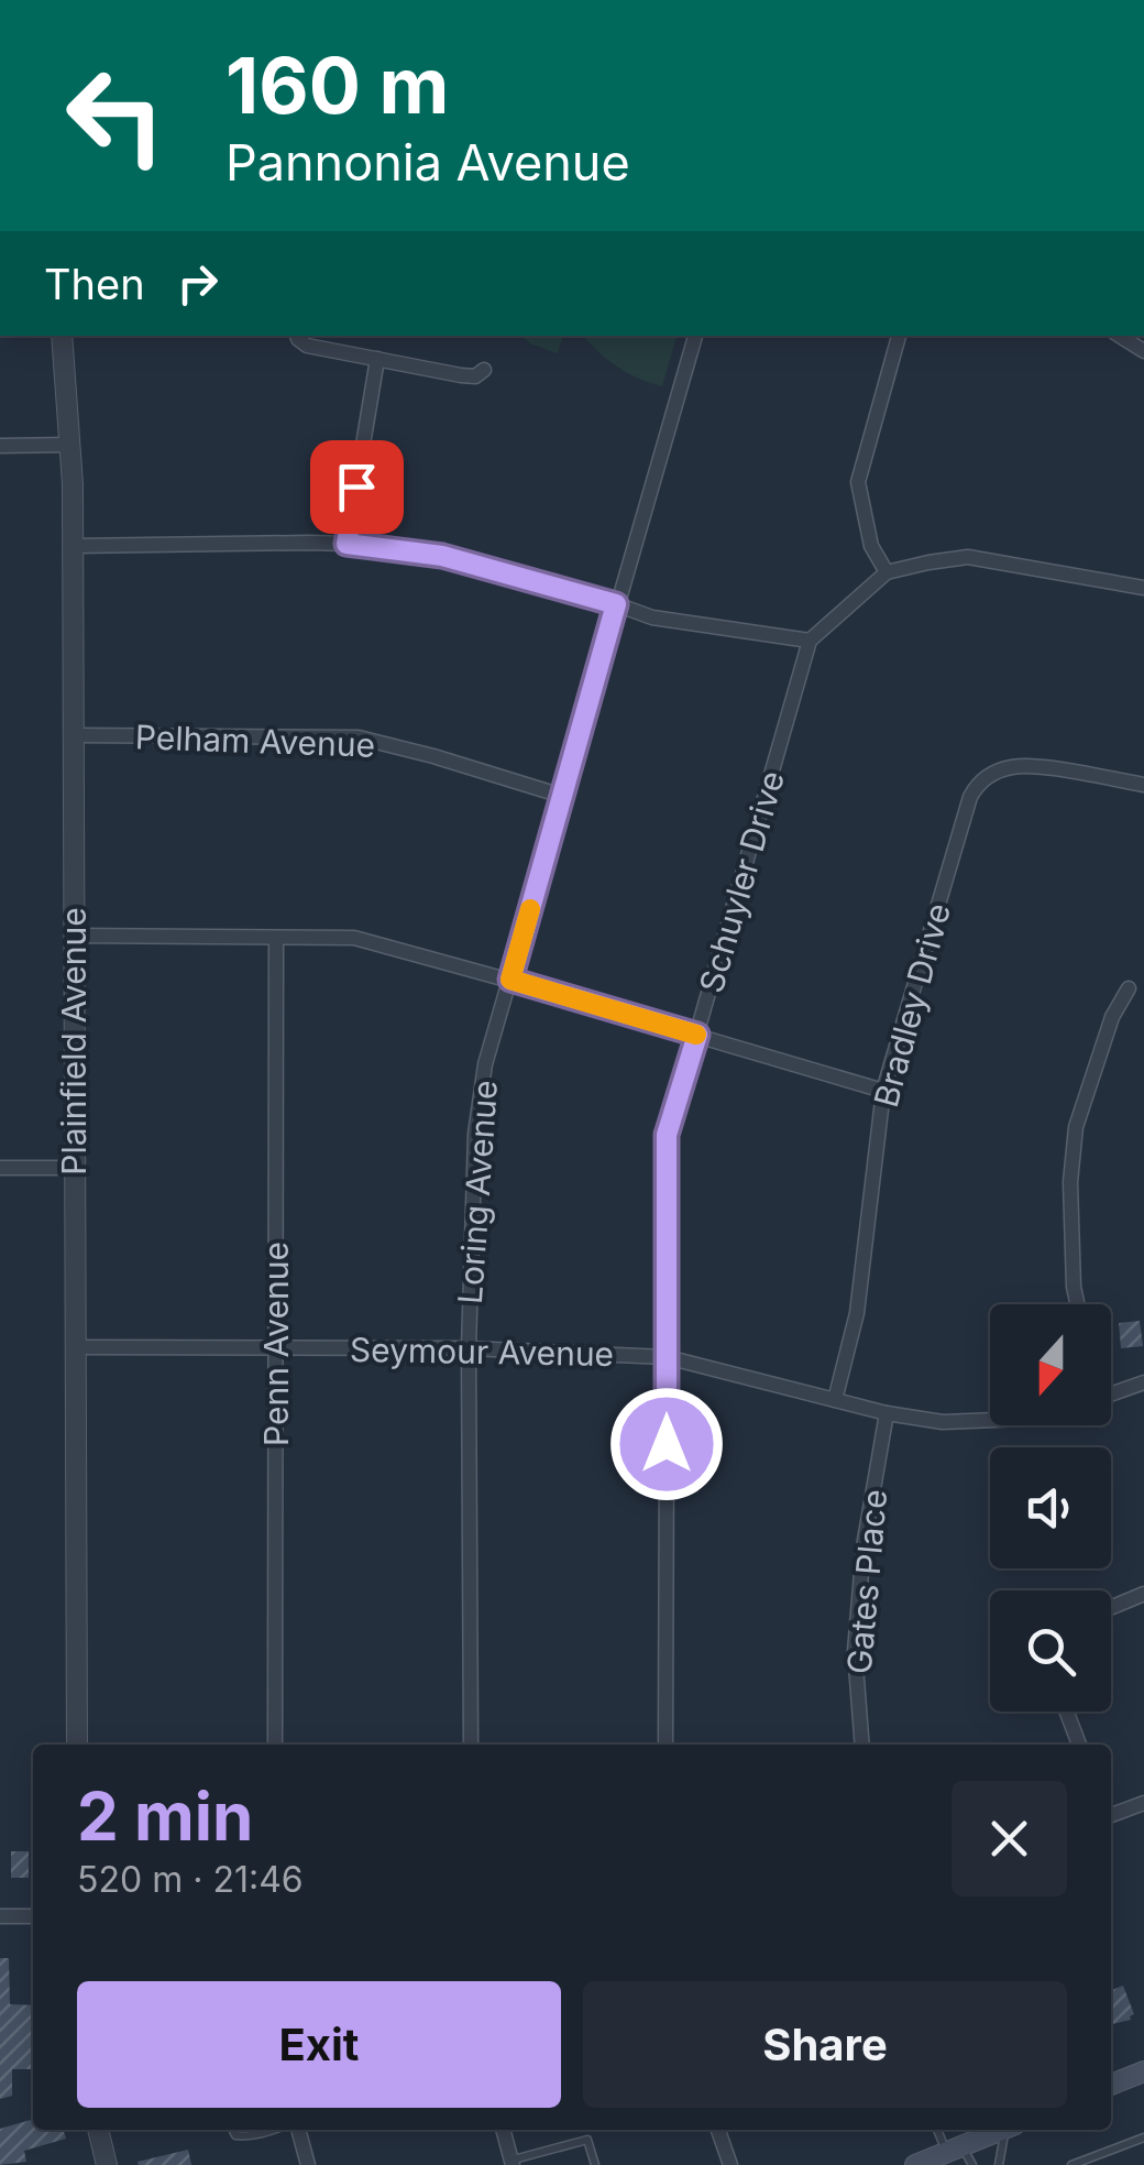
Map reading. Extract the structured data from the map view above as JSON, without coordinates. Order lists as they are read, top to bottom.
{
  "streets": {
    "street": [
      "Pelham Avenue",
      "Schuyler Drive",
      "Bradley Drive",
      "Plainfield Avenue",
      "Loring Avenue",
      "Penn Avenue",
      "Seymour Avenue",
      "Gates Place"
    ]
  },
  "crossings": [
    ["Pelham Avenue", "Plainfield Avenue"],
    ["Pelham Avenue", "Loring Avenue"],
    ["Schuyler Drive", "Seymour Avenue"],
    ["Bradley Drive", "Seymour Avenue"],
    ["Plainfield Avenue", "Seymour Avenue"],
    ["Loring Avenue", "Seymour Avenue"],
    ["Penn Avenue", "Seymour Avenue"],
    ["Seymour Avenue", "Gates Place"]
  ],
  "north": "bottom",
  "page": {
    "turn": ["160 m", "Pannonia Avenue"],
    "then": "Then",
    "heading": ["2 min", "520 m · 21:46"],
    "buttons": ["Exit", "Share"]
  }
}
